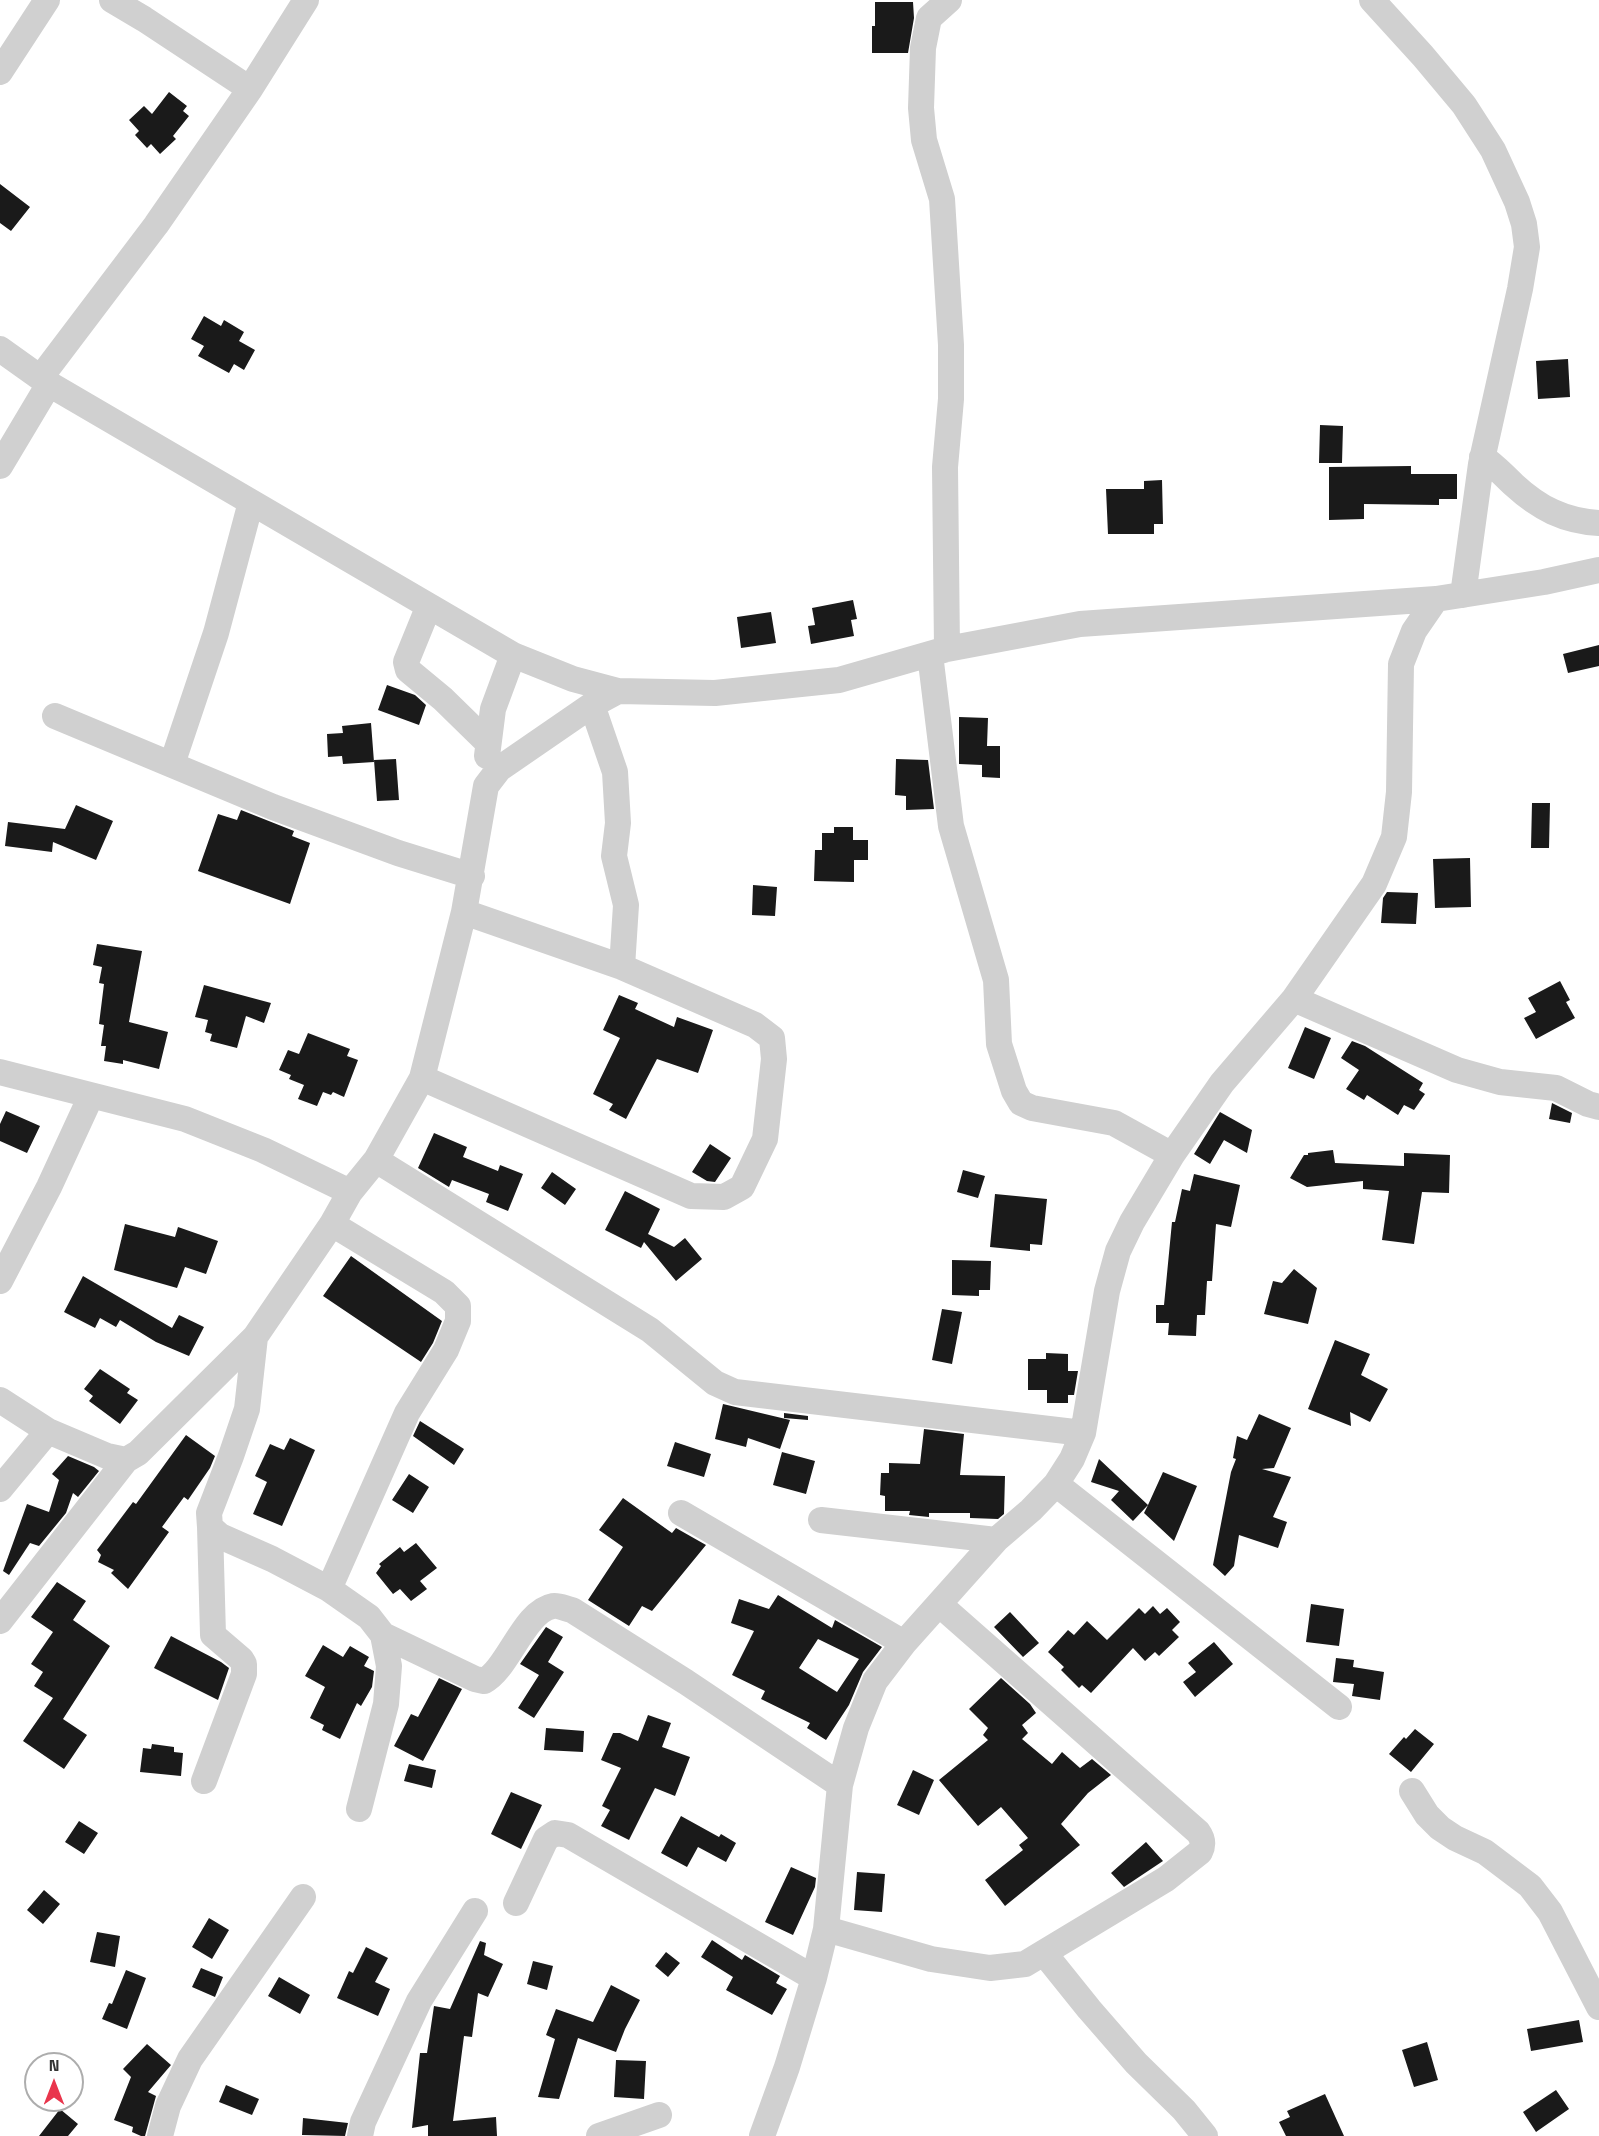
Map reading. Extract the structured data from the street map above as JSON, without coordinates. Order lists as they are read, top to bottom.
{
  "north": "top"
}
